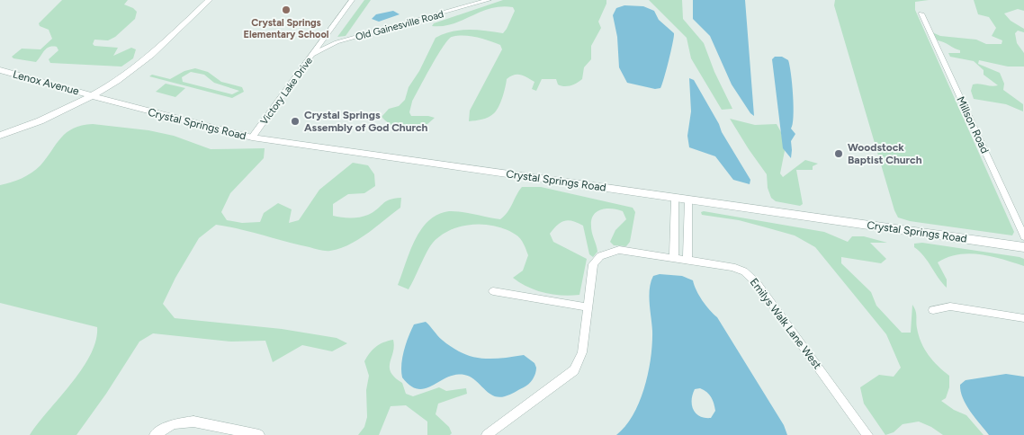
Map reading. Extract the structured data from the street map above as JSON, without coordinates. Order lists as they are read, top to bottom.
{
  "streets": {
    "street": [
      "Old Gainesville Road",
      "Lenox Avenue",
      "Victory Lake Drive",
      "Crystal Springs Road",
      "Millson Road",
      "Emilys Walk Lane West"
    ]
  },
  "crossings": [
    ["Old Gainesville Road", "Victory Lake Drive"],
    ["Lenox Avenue", "Crystal Springs Road"],
    ["Victory Lake Drive", "Crystal Springs Road"]
  ],
  "places": ["Crystal Springs Elementary School", "Crystal Springs Assembly of God Church", "Woodstock Baptist Church"]
}
